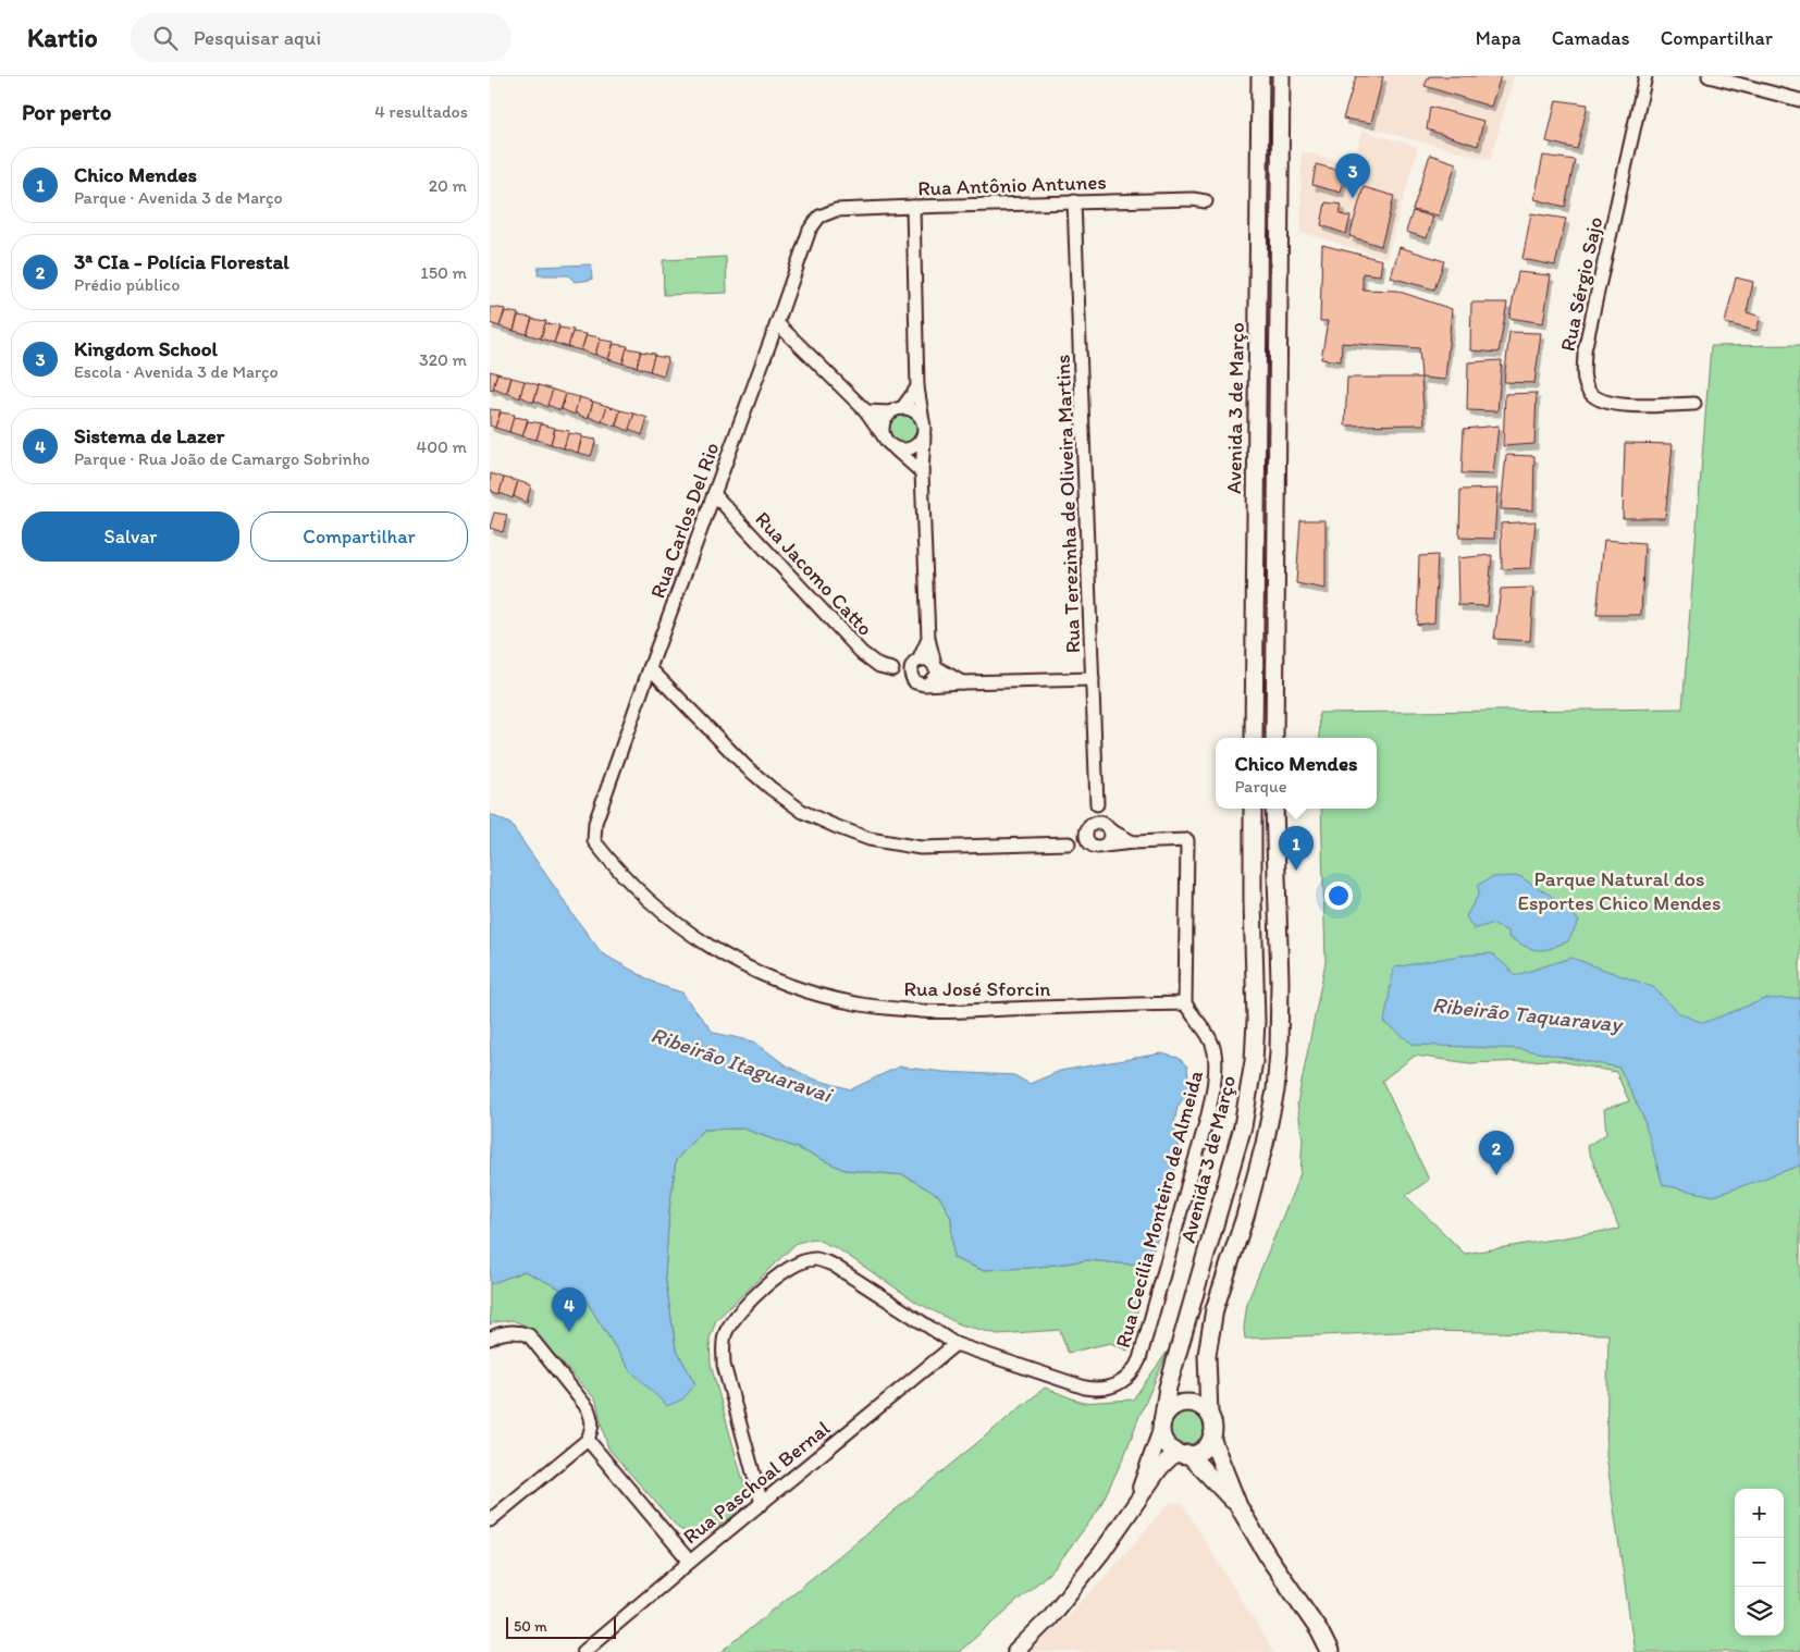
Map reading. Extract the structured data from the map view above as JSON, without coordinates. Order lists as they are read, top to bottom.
{
  "streets": {
    "main road": ["Avenida 3 de Março"],
    "street": [
      "Rua Antônio Antunes",
      "Rua Sérgio Sajo",
      "Rua Terezinha de Oliveira Martins",
      "Rua Carlos Del Rio",
      "Rua Jacomo Catto",
      "Rua José Sforcin",
      "Rua Cecília Monteiro de Almeida",
      "Rua Paschoal Bernal"
    ]
  },
  "crossings": [
    ["Rua Antônio Antunes", "Rua Terezinha de Oliveira Martins"],
    ["Rua Antônio Antunes", "Rua Carlos Del Rio"],
    ["Rua Carlos Del Rio", "Rua Jacomo Catto"],
    ["Rua Carlos Del Rio", "Rua José Sforcin"],
    ["Rua José Sforcin", "Rua Cecília Monteiro de Almeida"],
    ["Rua Cecília Monteiro de Almeida", "Rua Paschoal Bernal"]
  ],
  "water": ["Ribeirão Taquaravay", "Ribeirão Itaguaravai"],
  "parks": ["Parque Natural dos Esportes Chico Mendes"],
  "scale_bar": "50 m",
  "page": {
    "header": "Kartio",
    "search": "Pesquisar aqui",
    "nav": ["Mapa", "Camadas", "Compartilhar"],
    "heading": ["Por perto", "4 resultados"],
    "list": [
      {
        "mark": "1",
        "name": "Chico Mendes",
        "note": "Parque · Avenida 3 de Março",
        "value": "20 m"
      },
      {
        "mark": "2",
        "name": "3ª CIa - Polícia Florestal",
        "note": "Prédio público",
        "value": "150 m"
      },
      {
        "mark": "3",
        "name": "Kingdom School",
        "note": "Escola · Avenida 3 de Março",
        "value": "320 m"
      },
      {
        "mark": "4",
        "name": "Sistema de Lazer",
        "note": "Parque · Rua João de Camargo Sobrinho",
        "value": "400 m"
      }
    ],
    "pins": [
      "3",
      "1",
      "2",
      "4"
    ],
    "buttons": ["Salvar", "Compartilhar"],
    "popup": ["Chico Mendes", "Parque"],
    "map_buttons": ["+", "−"],
    "scale": "50 m"
  }
}
